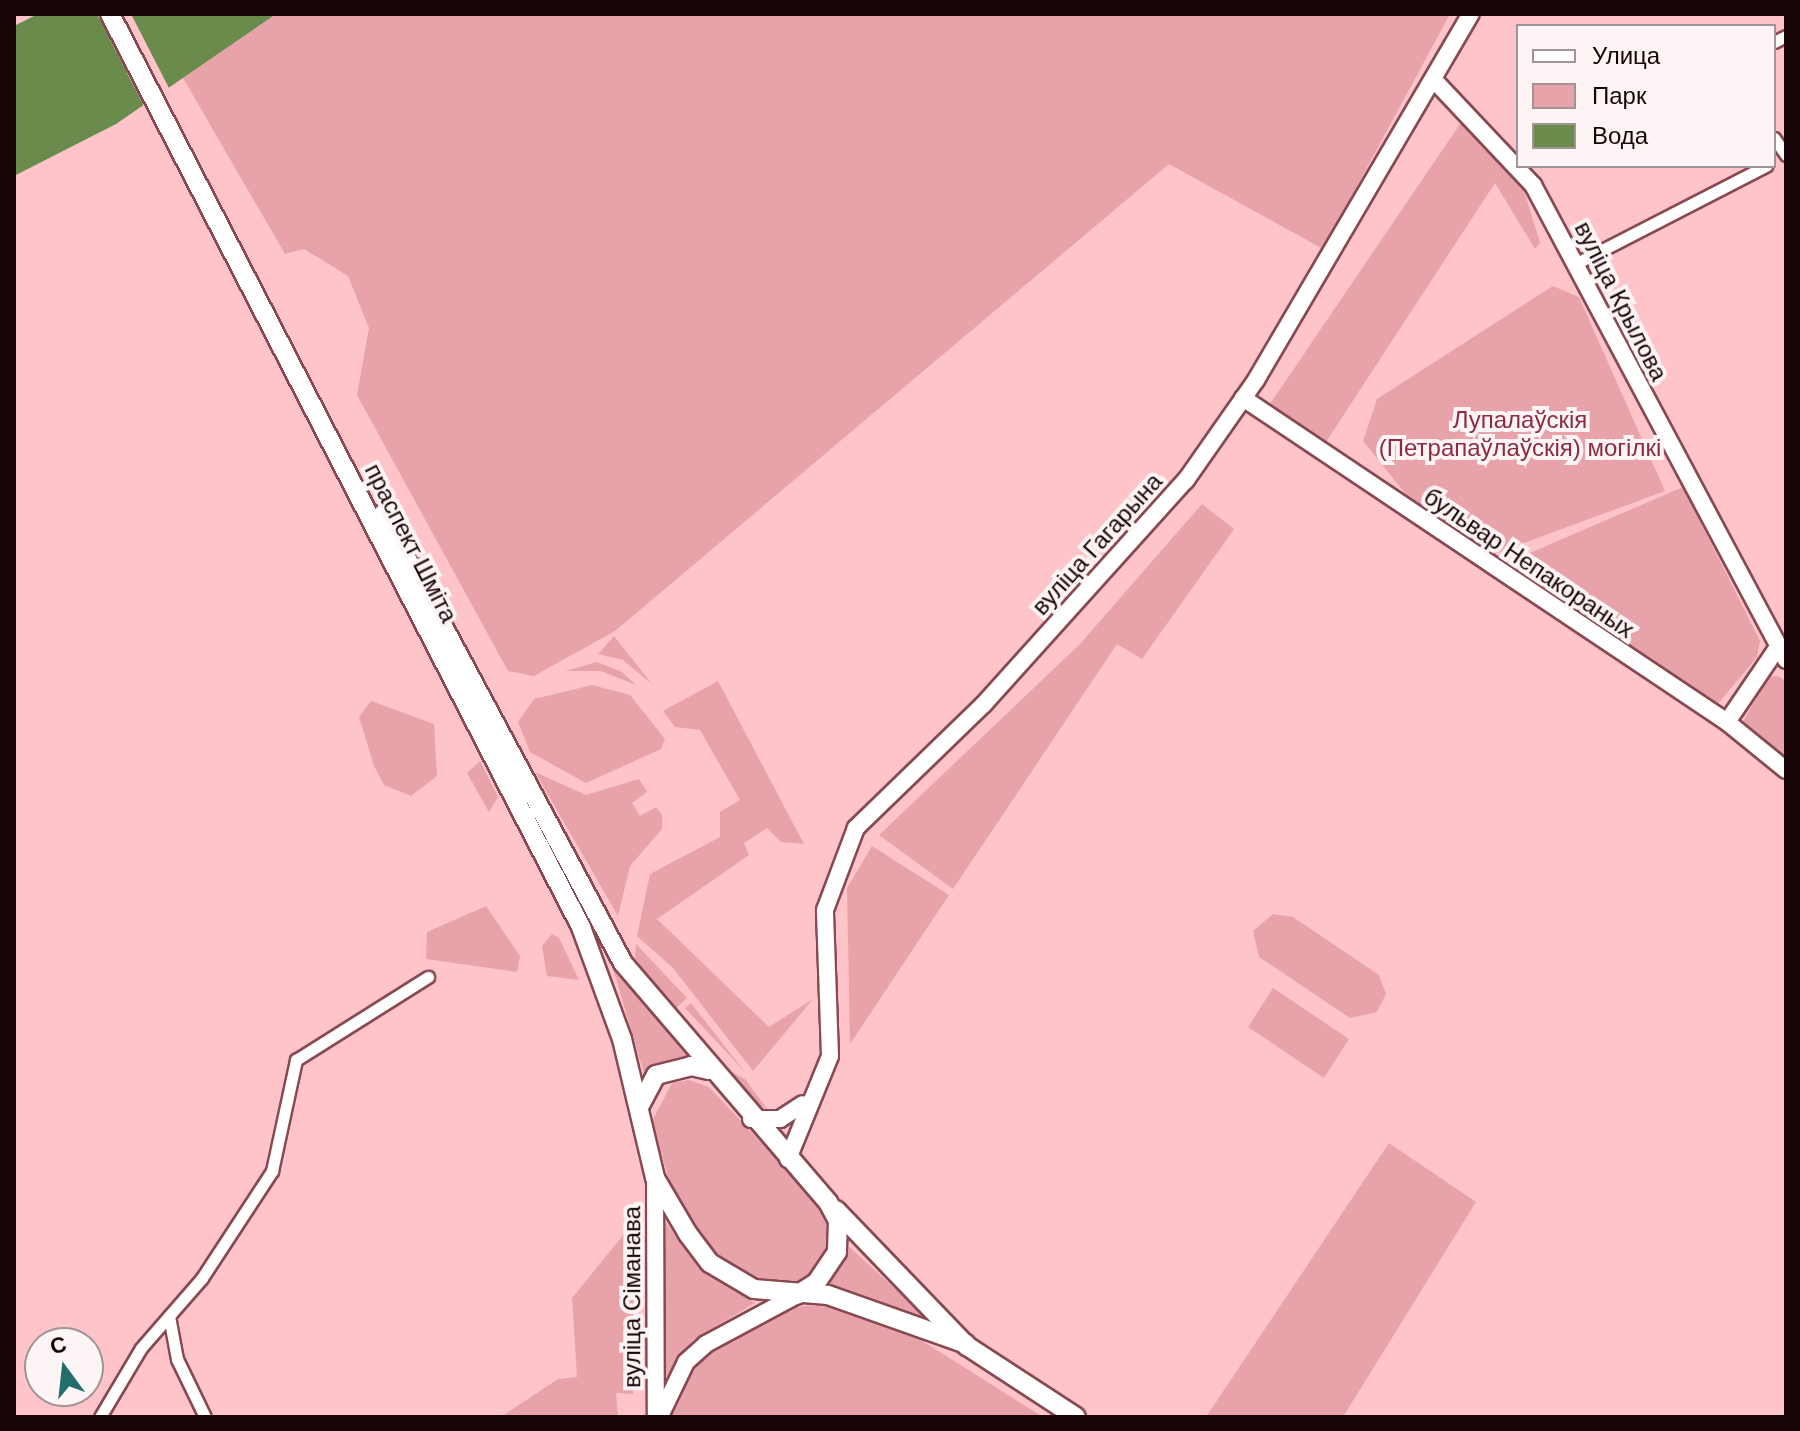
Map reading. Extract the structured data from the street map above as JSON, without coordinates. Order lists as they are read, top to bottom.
{
  "streets": {
    "main road": [
      "вуліца Крылова",
      "праспект Шміта",
      "вуліца Гагарына",
      "бульвар Непакораных",
      "вуліца Сіманава"
    ]
  },
  "crossings": [
    ["вуліца Крылова", "вуліца Гагарына"],
    ["праспект Шміта", "вуліца Гагарына"],
    ["праспект Шміта", "вуліца Сіманава"],
    ["вуліца Гагарына", "бульвар Непакораных"]
  ],
  "parks": ["Лупалаўскія (Петрапаўлаўскія) могілкі"],
  "legend": ["Улица", "Парк", "Вода"],
  "north": "top"
}
